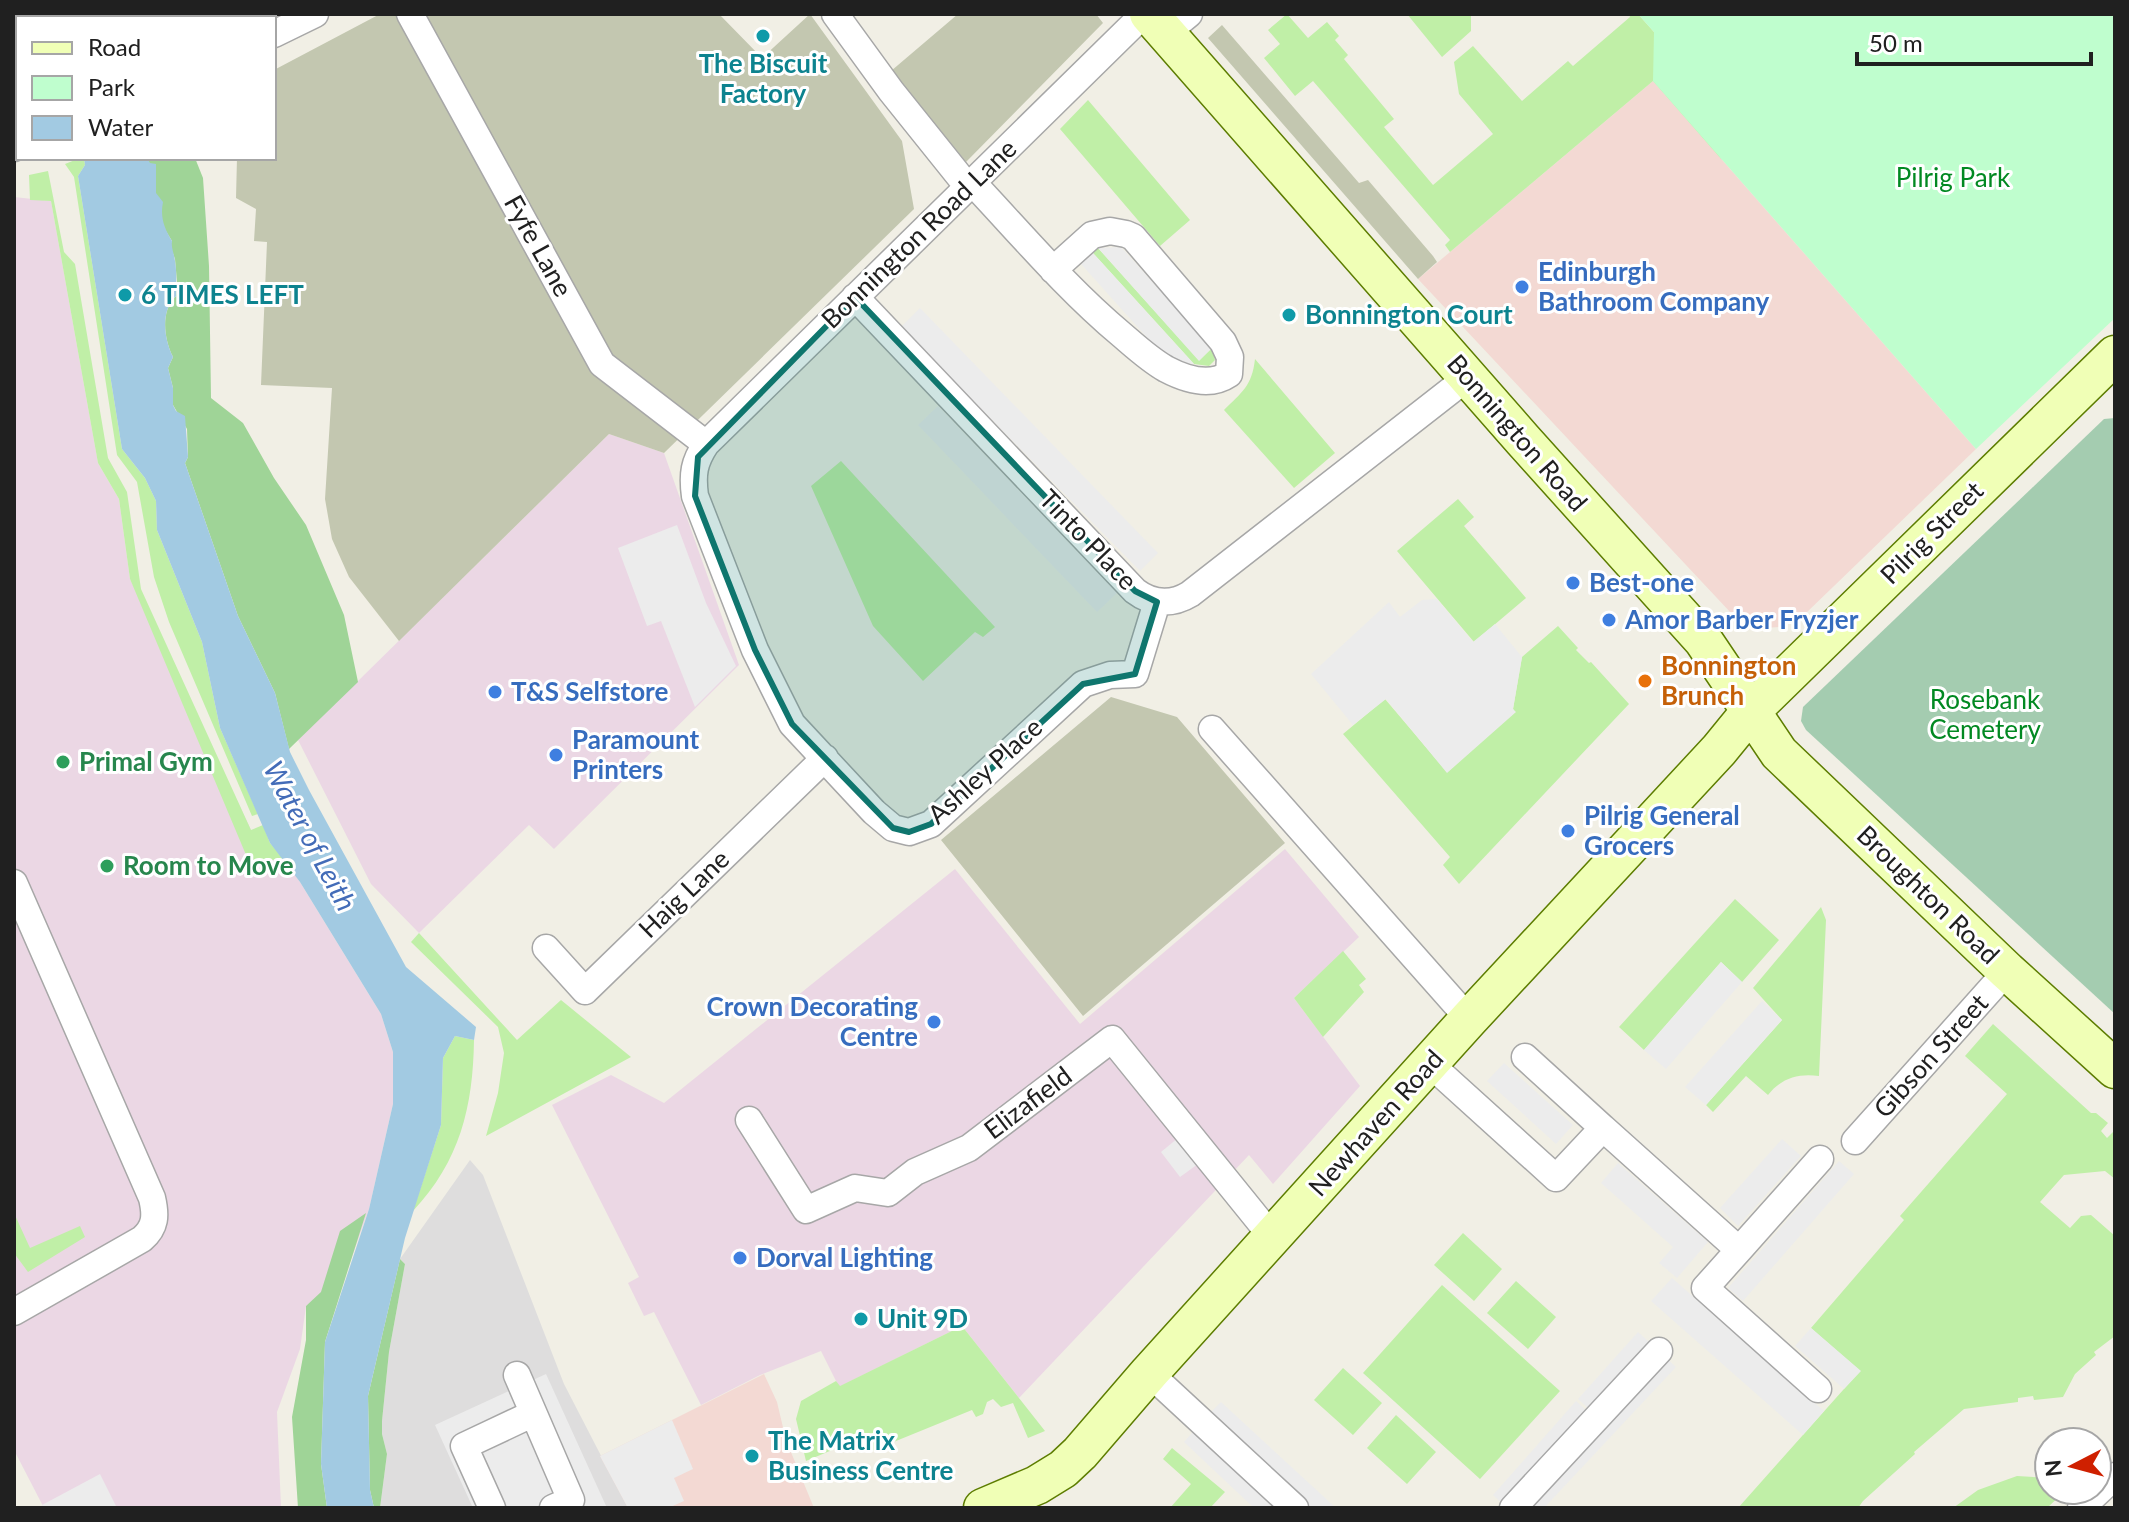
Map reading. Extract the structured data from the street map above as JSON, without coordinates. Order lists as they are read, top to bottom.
{
  "streets": {
    "street": [
      "Bonnington Road Lane",
      "Fyfe Lane",
      "Bonnington Road",
      "Pilrig Street",
      "Tinto Place",
      "Ashley Place",
      "Haig Lane",
      "Broughton Road",
      "Gibson Street",
      "Elizafield",
      "Newhaven Road"
    ]
  },
  "crossings": [
    ["Bonnington Road Lane", "Fyfe Lane"],
    ["Bonnington Road Lane", "Bonnington Road"],
    ["Bonnington Road Lane", "Tinto Place"],
    ["Bonnington Road Lane", "Ashley Place"],
    ["Fyfe Lane", "Ashley Place"],
    ["Bonnington Road", "Pilrig Street"],
    ["Bonnington Road", "Tinto Place"],
    ["Bonnington Road", "Broughton Road"],
    ["Bonnington Road", "Newhaven Road"],
    ["Pilrig Street", "Broughton Road"],
    ["Pilrig Street", "Newhaven Road"],
    ["Tinto Place", "Ashley Place"],
    ["Ashley Place", "Haig Lane"],
    ["Broughton Road", "Gibson Street"],
    ["Broughton Road", "Newhaven Road"],
    ["Elizafield", "Newhaven Road"]
  ],
  "water": ["Water of Leith"],
  "parks": ["Pilrig Park", "Rosebank Cemetery"],
  "places": [
    "The Biscuit Factory",
    "Edinburgh Bathroom Company",
    "6 TIMES LEFT",
    "Bonnington Court",
    "Best-one",
    "Amor Barber Fryzjer",
    "Bonnington Brunch",
    "T&S Selfstore",
    "Paramount Printers",
    "Primal Gym",
    "Pilrig General Grocers",
    "Room to Move",
    "Crown Decorating Centre",
    "Dorval Lighting",
    "Unit 9D",
    "The Matrix Business Centre"
  ],
  "legend": ["Road", "Park", "Water"],
  "scale_bar": "50 m",
  "north": "left"
}
